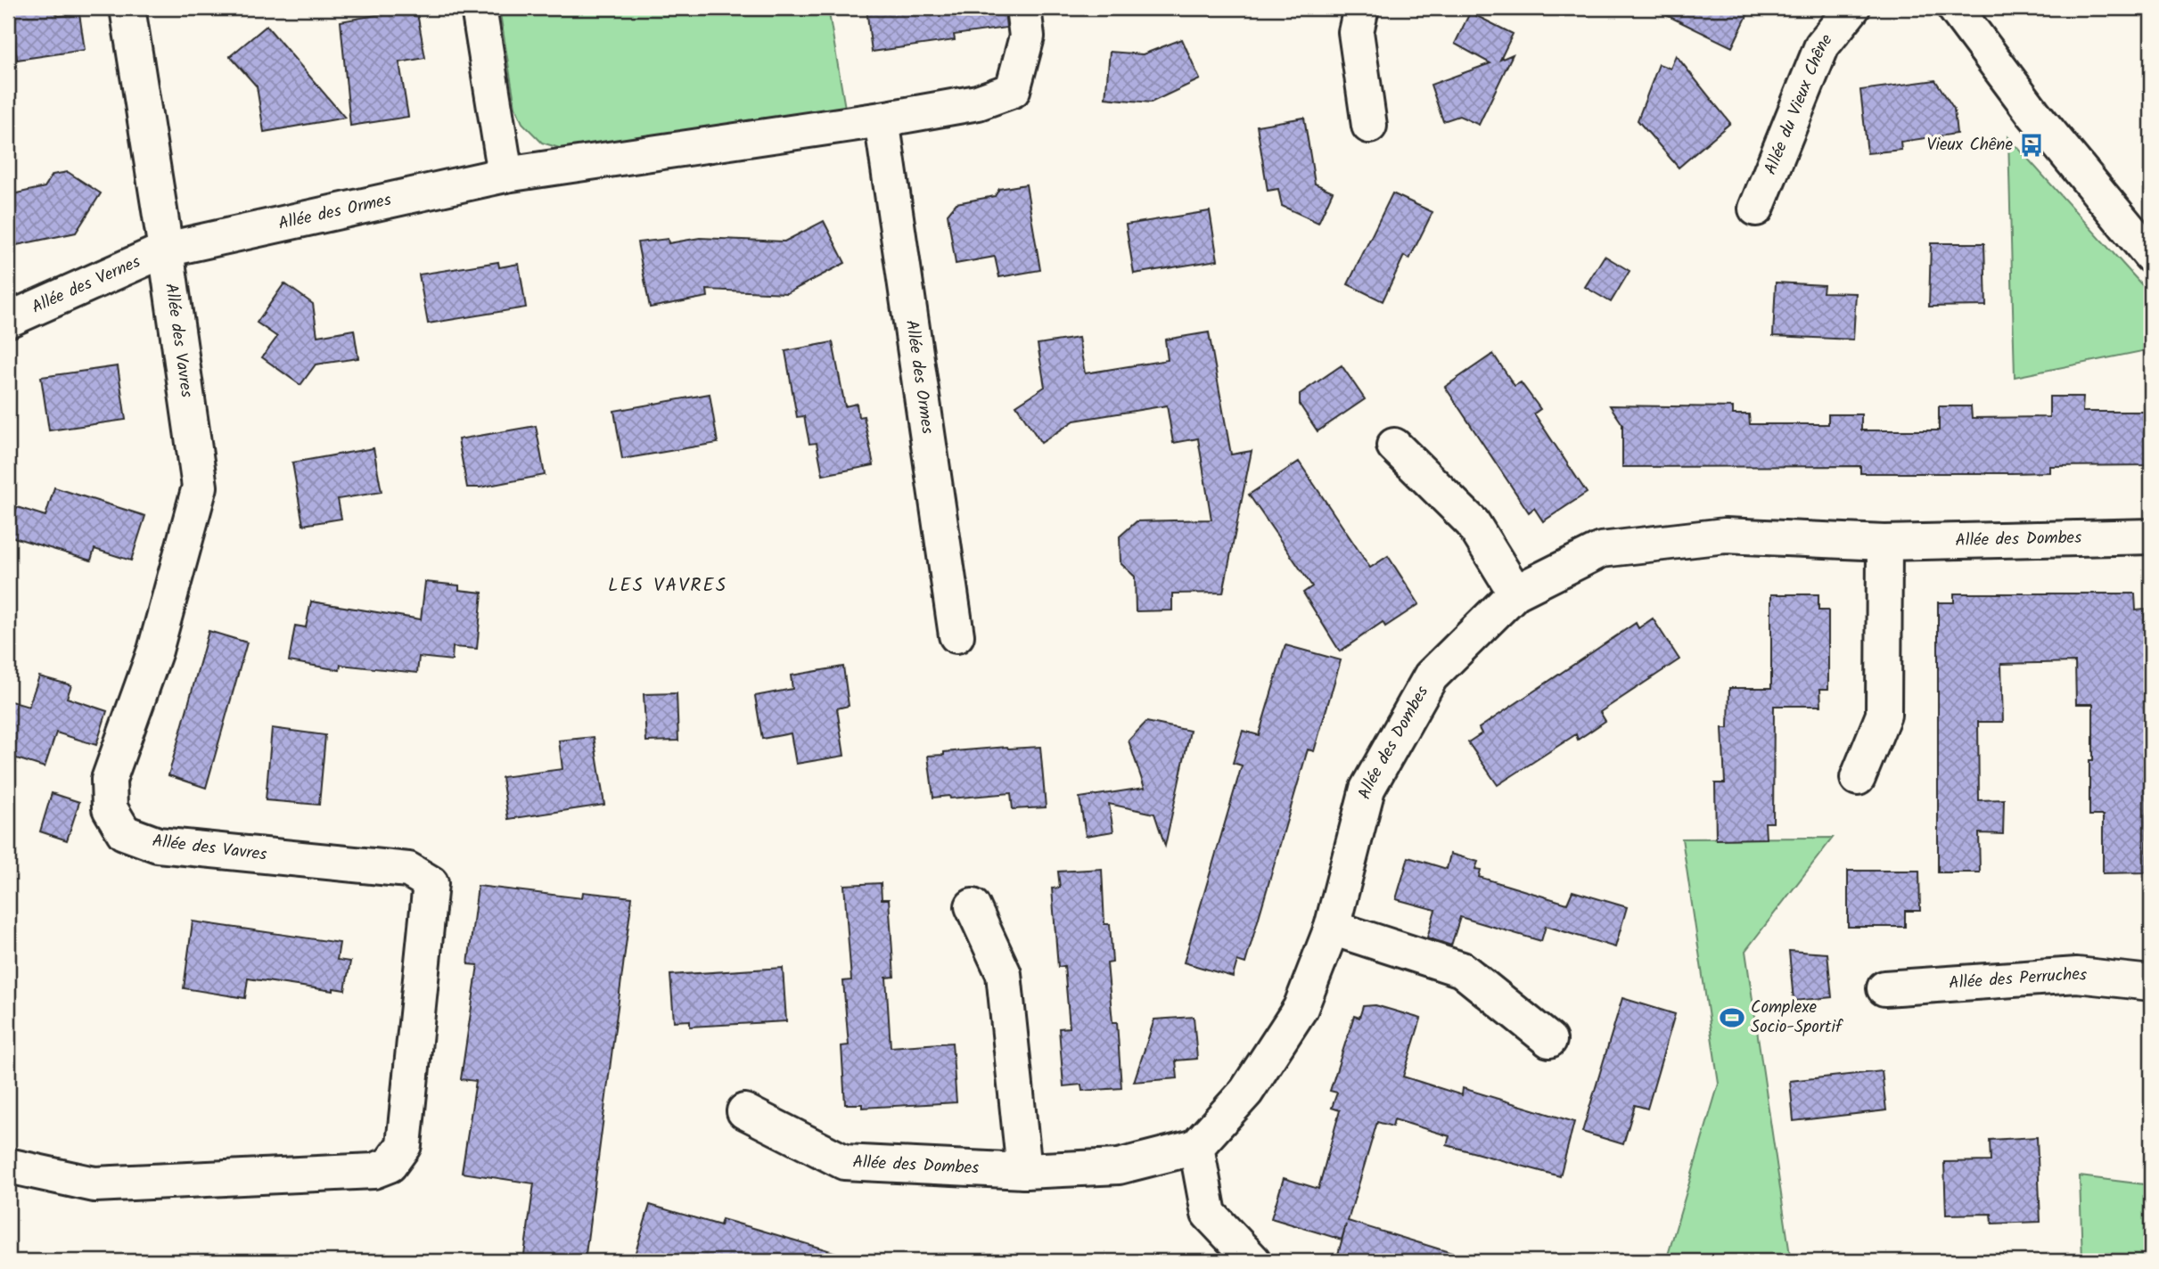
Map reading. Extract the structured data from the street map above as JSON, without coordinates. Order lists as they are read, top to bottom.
{
  "streets": {
    "street": [
      "Allée du Vieux Chêne",
      "Allée des Ormes",
      "Allée des Vernes",
      "Allée des Vavres",
      "Allée des Dombes",
      "Allée des Perruches"
    ]
  },
  "crossings": [
    ["Allée des Ormes", "Allée des Vernes"],
    ["Allée des Ormes", "Allée des Vavres"],
    ["Allée des Vernes", "Allée des Vavres"]
  ],
  "districts": ["LES VAVRES"],
  "places": {
    "bus stop": ["Vieux Chêne"],
    "sports": ["Complexe Socio-Sportif"]
  }
}
